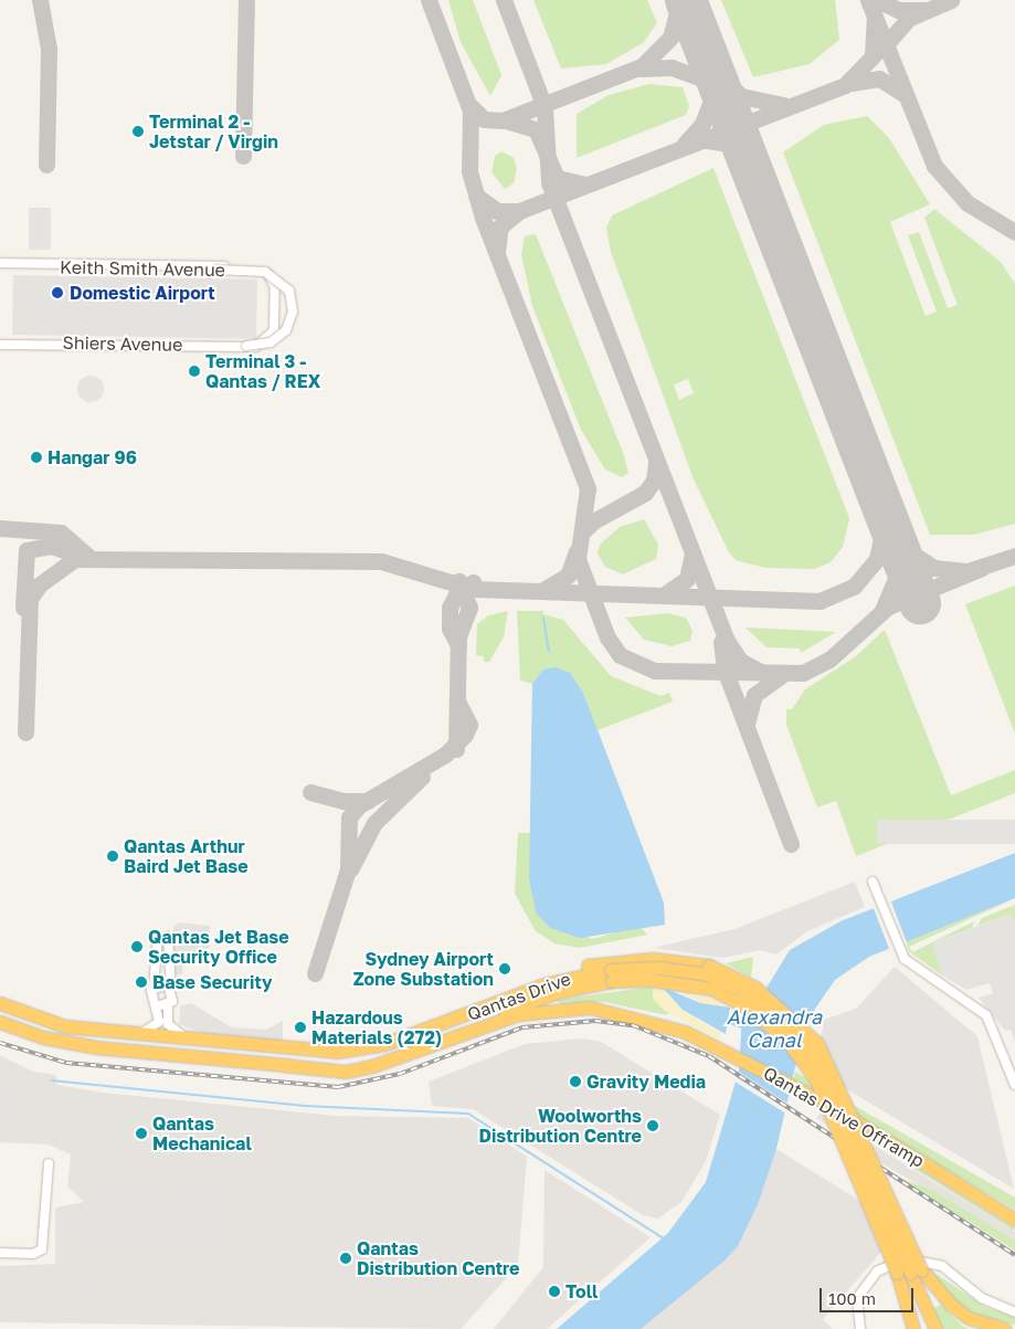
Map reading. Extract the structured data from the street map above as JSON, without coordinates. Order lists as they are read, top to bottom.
{
  "streets": {
    "highway": ["Qantas Drive", "Qantas Drive Offramp"],
    "street": ["Keith Smith Avenue", "Shiers Avenue"]
  },
  "crossings": [
    ["Keith Smith Avenue", "Shiers Avenue"],
    ["Qantas Drive", "Qantas Drive Offramp"]
  ],
  "water": ["Alexandra Canal"],
  "places": [
    "Terminal 2 - Jetstar / Virgin",
    "Domestic Airport",
    "Terminal 3 - Qantas / REX",
    "Hangar 96",
    "Qantas Arthur Baird Jet Base",
    "Qantas Jet Base Security Office",
    "Sydney Airport Zone Substation",
    "Base Security",
    "Hazardous Materials (272)",
    "Gravity Media",
    "Woolworths Distribution Centre",
    "Qantas Mechanical",
    "Qantas Distribution Centre",
    "Toll"
  ],
  "scale_bar": "100 m"
}
